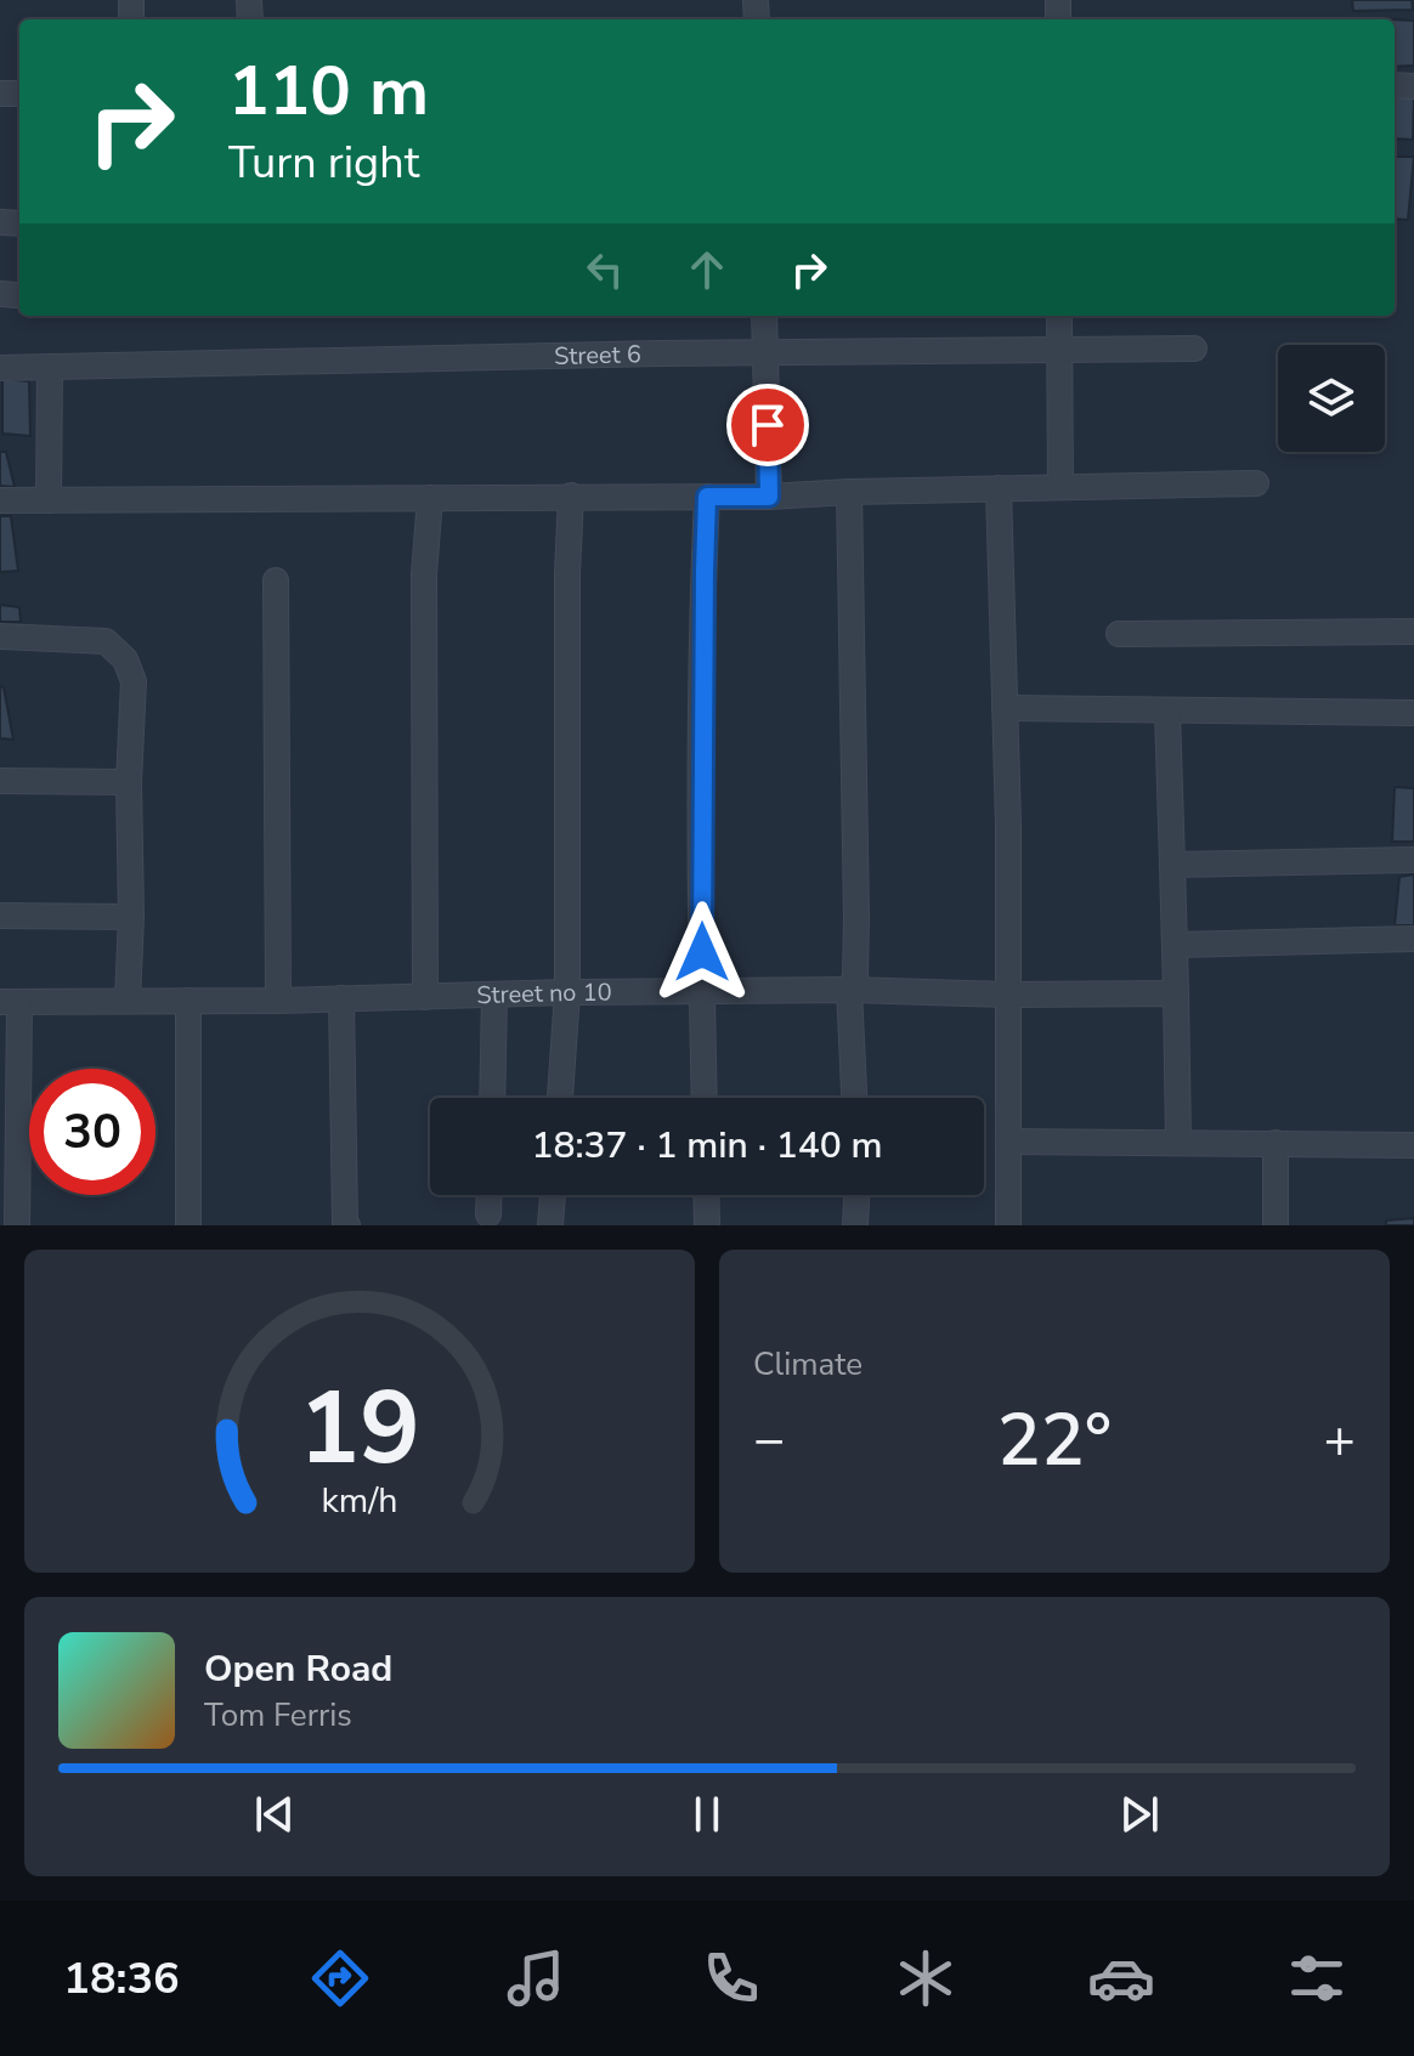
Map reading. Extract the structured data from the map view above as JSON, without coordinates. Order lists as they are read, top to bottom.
{
  "streets": {
    "street": ["Street 6", "Street no 10"]
  },
  "page": {
    "turn": ["110 m", "Turn right"],
    "limit": "30",
    "trip": "18:37 · 1 min · 140 m",
    "tile": "Climate",
    "heat": ["−", "22°", "+"],
    "song": ["Open Road", "Tom Ferris"],
    "tabs": "18:36",
    "gauge": ["19", "km/h"]
  }
}
